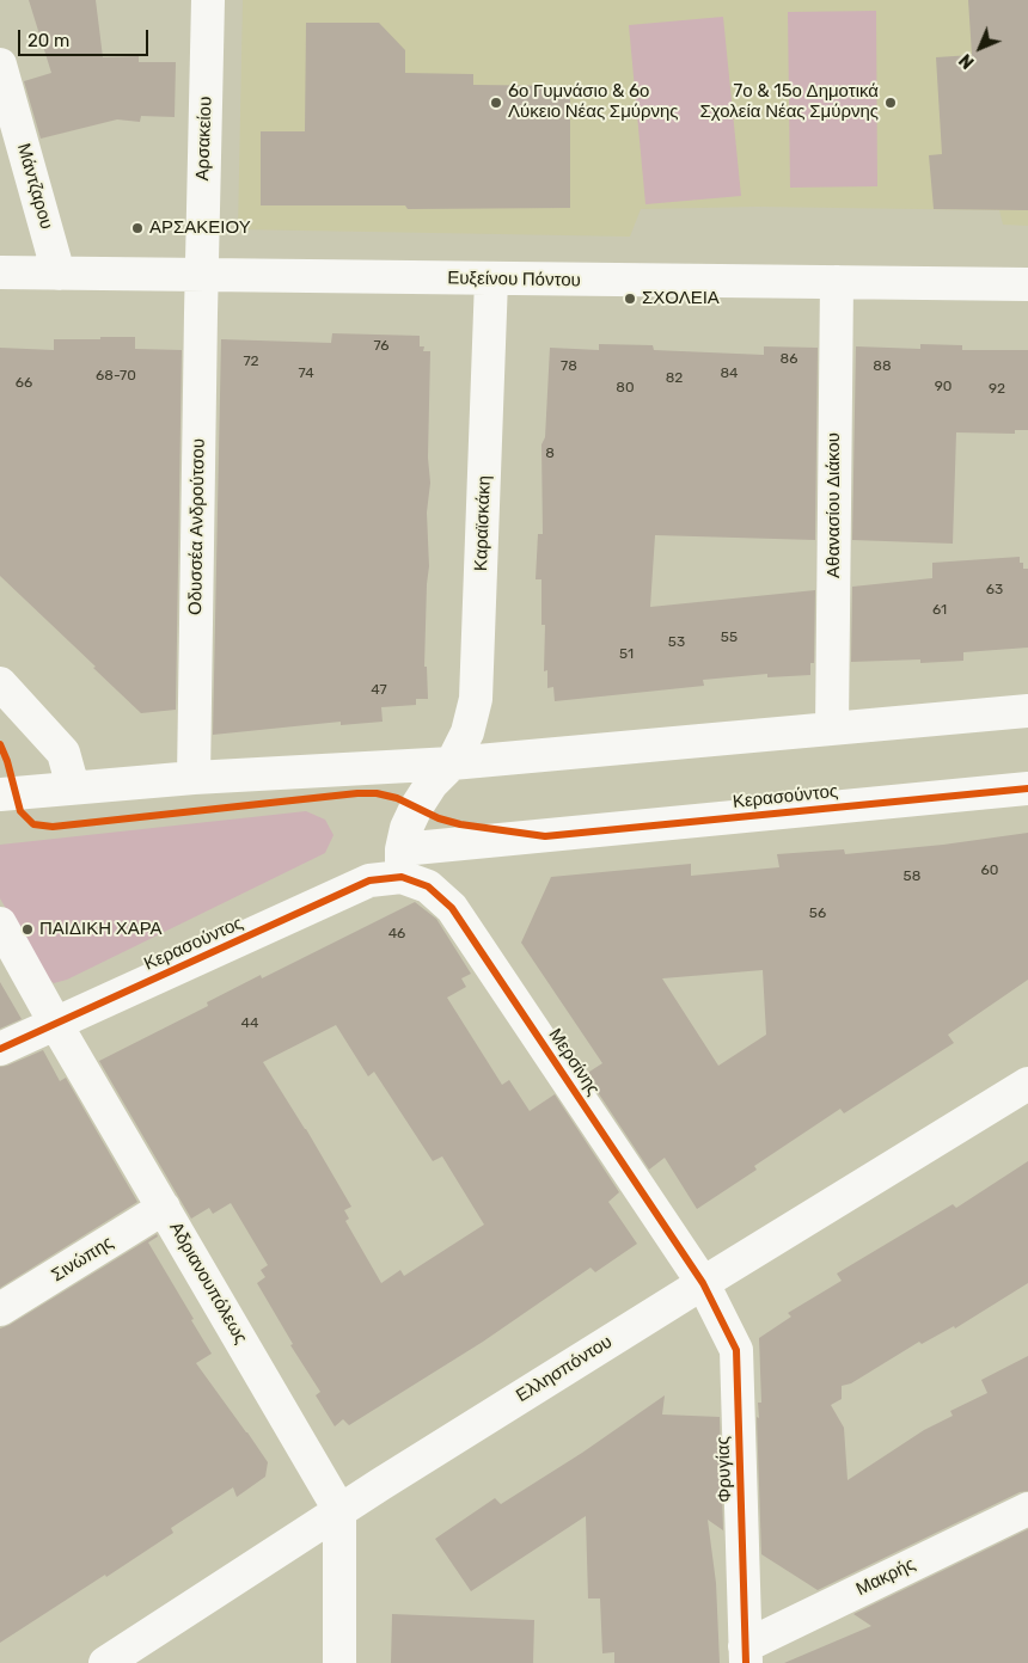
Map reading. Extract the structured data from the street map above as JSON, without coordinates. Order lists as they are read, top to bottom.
{
  "streets": {
    "street": [
      "Αρσακείου",
      "Μάντζαρου",
      "Ευξείνου Πόντου",
      "Αθανασίου Διάκου",
      "Καραϊσκάκη",
      "Οδυσσέα Ανδρούτσου",
      "Κερασούντος",
      "Μερσίνης",
      "Σινώπης",
      "Αδριανουπόλεως",
      "Ελλησπόντου",
      "Φρυγίας",
      "Μακρής"
    ]
  },
  "crossings": [
    ["Αρσακείου", "Ευξείνου Πόντου"],
    ["Αρσακείου", "Οδυσσέα Ανδρούτσου"],
    ["Μάντζαρου", "Ευξείνου Πόντου"],
    ["Ευξείνου Πόντου", "Αθανασίου Διάκου"],
    ["Ευξείνου Πόντου", "Καραϊσκάκη"],
    ["Ευξείνου Πόντου", "Οδυσσέα Ανδρούτσου"],
    ["Κερασούντος", "Μερσίνης"],
    ["Κερασούντος", "Αδριανουπόλεως"],
    ["Μερσίνης", "Ελλησπόντου"],
    ["Μερσίνης", "Φρυγίας"],
    ["Σινώπης", "Αδριανουπόλεως"],
    ["Αδριανουπόλεως", "Ελλησπόντου"],
    ["Ελλησπόντου", "Φρυγίας"],
    ["Φρυγίας", "Μακρής"]
  ],
  "places": [
    "6ο Γυμνάσιο & 6ο Λύκειο Νέας Σμύρνης",
    "7ο & 15ο Δημοτικά Σχολεία Νέας Σμύρνης",
    "ΑΡΣΑΚΕΙΟΥ",
    "ΣΧΟΛΕΙΑ",
    "ΠΑΙΔΙΚΗ ΧΑΡΑ"
  ],
  "house_numbers": [
    "76",
    "86",
    "72",
    "78",
    "88",
    "74",
    "84",
    "68-70",
    "82",
    "66",
    "90",
    "80",
    "92",
    "8",
    "63",
    "61",
    "55",
    "53",
    "51",
    "47",
    "60",
    "58",
    "56",
    "46",
    "44"
  ],
  "scale_bar": "20 m",
  "north": "bottom left"
}
